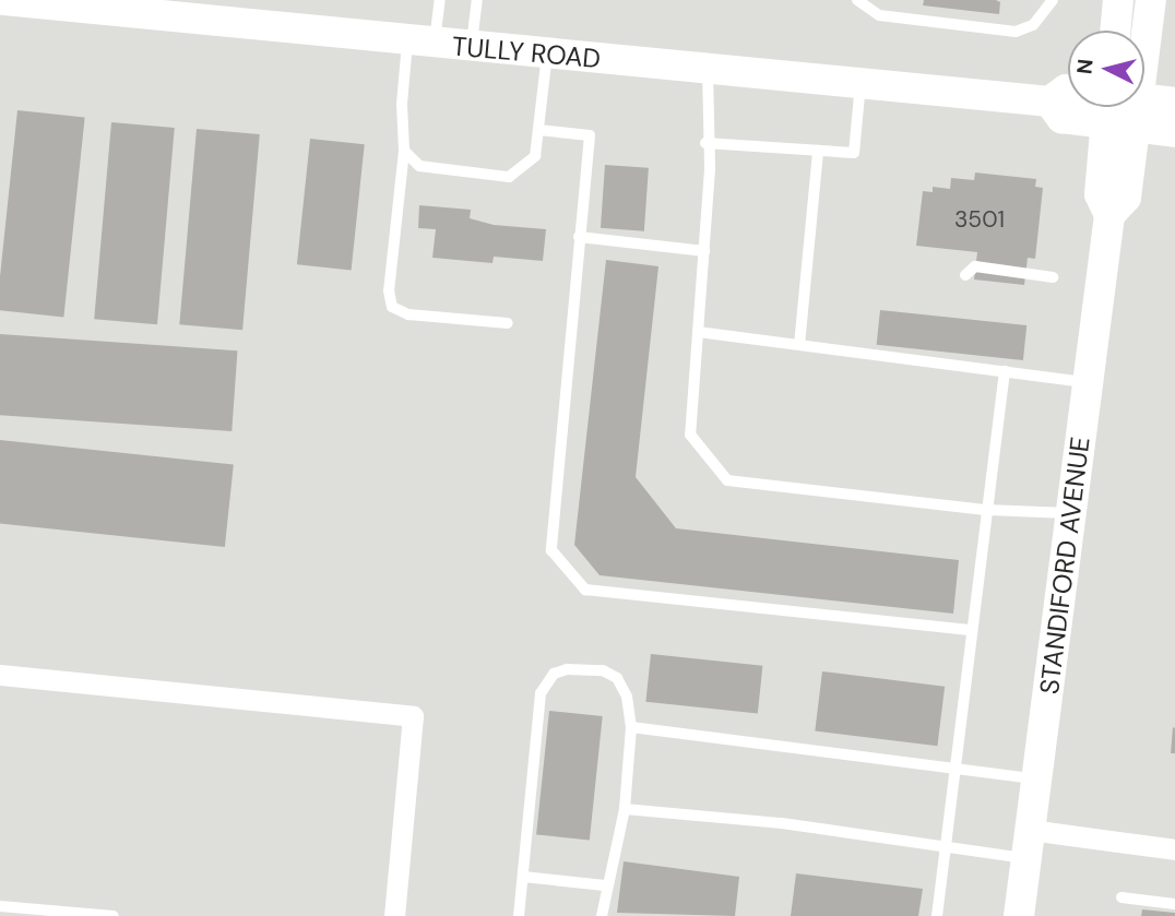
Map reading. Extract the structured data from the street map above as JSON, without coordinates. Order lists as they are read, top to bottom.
{
  "streets": {
    "main road": ["TULLY ROAD", "STANDIFORD AVENUE"]
  },
  "crossings": [
    ["TULLY ROAD", "STANDIFORD AVENUE"]
  ],
  "house_numbers": ["3501"],
  "north": "left"
}
